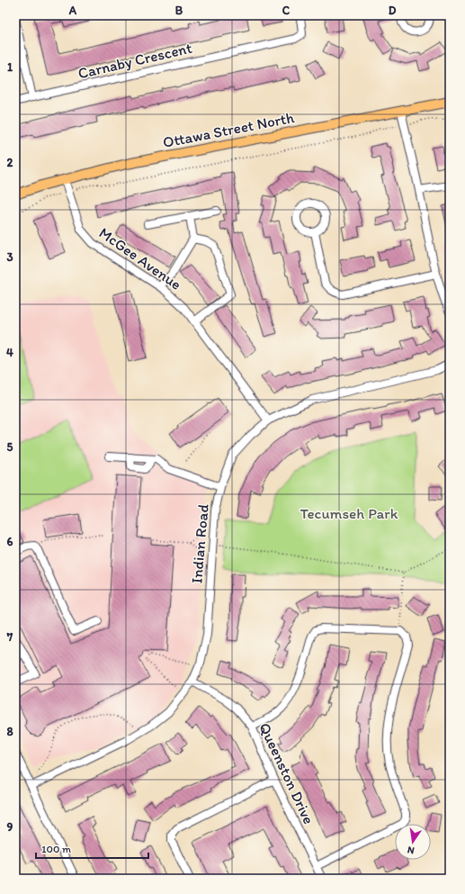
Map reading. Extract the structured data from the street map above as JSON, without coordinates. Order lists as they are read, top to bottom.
{
  "streets": {
    "main road": ["Ottawa Street North"],
    "street": [
      "Carnaby Crescent",
      "McGee Avenue",
      "Indian Road",
      "Queenston Drive"
    ]
  },
  "crossings": [
    ["Ottawa Street North", "McGee Avenue"],
    ["McGee Avenue", "Indian Road"],
    ["Indian Road", "Queenston Drive"]
  ],
  "parks": ["Tecumseh Park"],
  "scale_bar": "100 m",
  "north": "bottom",
  "grid": {
    "columns": [
      "A",
      "B",
      "C",
      "D"
    ],
    "rows": [
      "1",
      "2",
      "3",
      "4",
      "5",
      "6",
      "7",
      "8",
      "9"
    ]
  }
}
